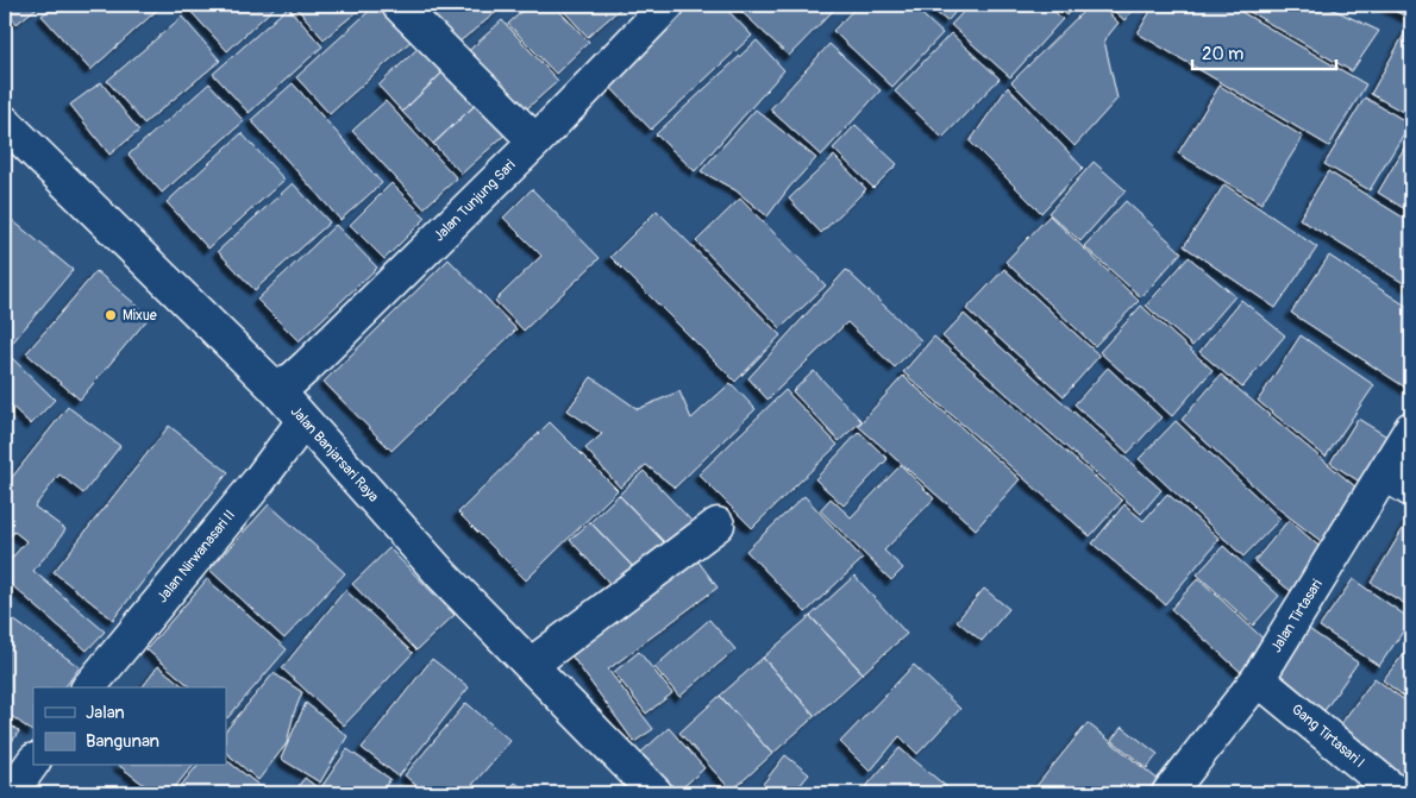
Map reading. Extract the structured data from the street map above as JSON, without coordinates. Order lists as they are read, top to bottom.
{
  "streets": {
    "street": [
      "Jalan Tunjung Sari",
      "Jalan Banjarsari Raya",
      "Jalan Nirwanasari II",
      "Jalan Tirtasari",
      "Gang Tirtasari I"
    ]
  },
  "crossings": [
    ["Jalan Tunjung Sari", "Jalan Banjarsari Raya"],
    ["Jalan Banjarsari Raya", "Jalan Nirwanasari II"],
    ["Jalan Tirtasari", "Gang Tirtasari I"]
  ],
  "places": ["Mixue"],
  "legend": ["Jalan", "Bangunan"],
  "scale_bar": "20 m"
}
